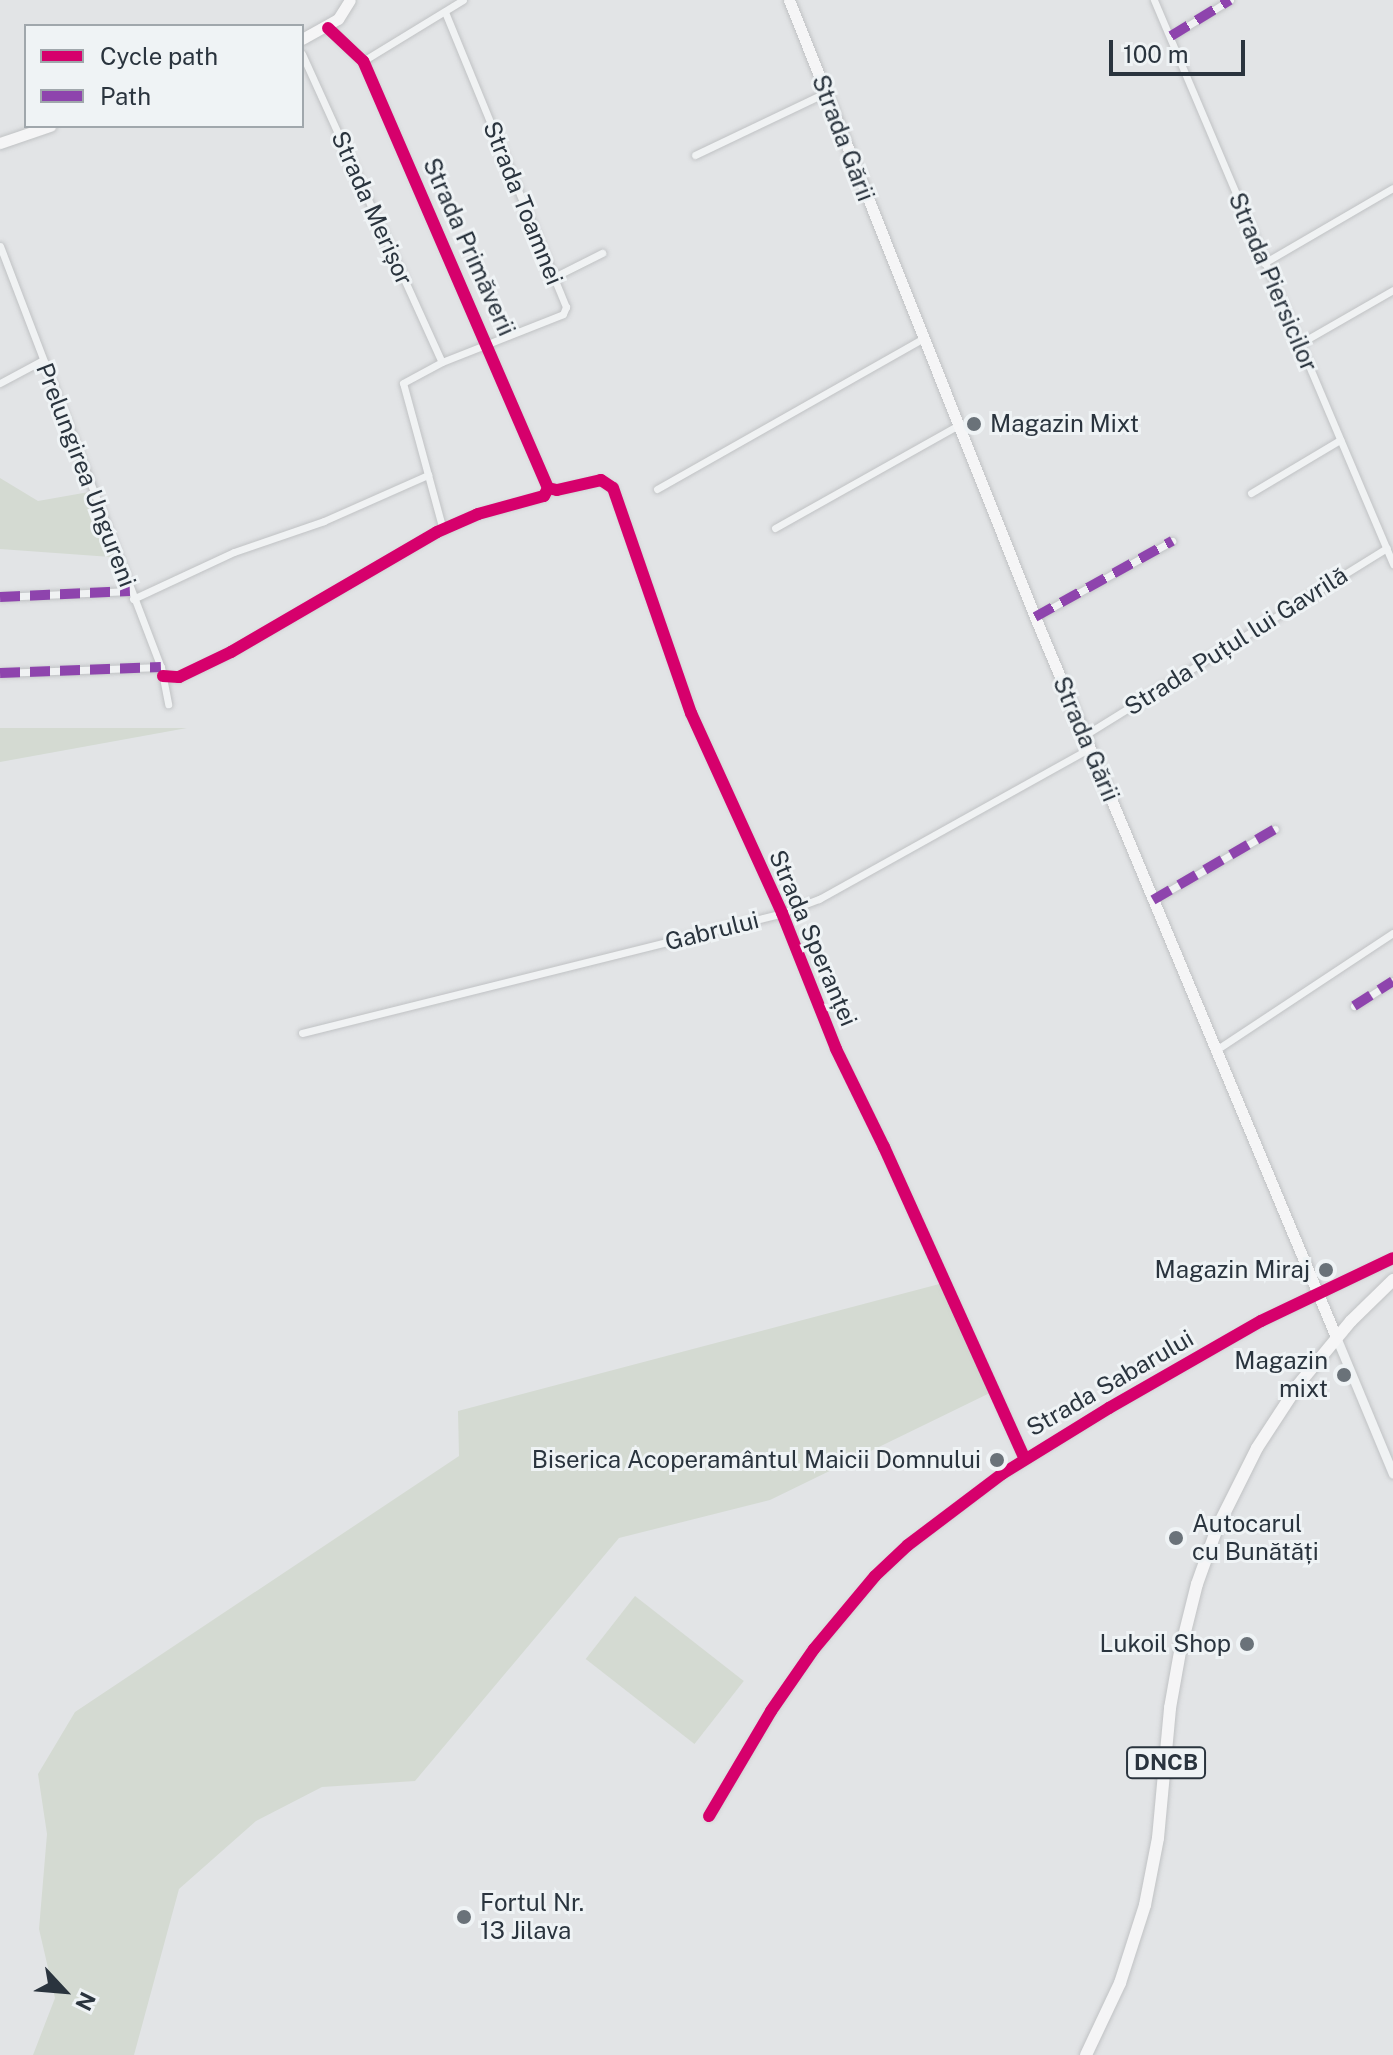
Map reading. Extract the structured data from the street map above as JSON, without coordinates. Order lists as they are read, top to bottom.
{
  "streets": {
    "main road": ["Strada Gării", "DNCB"],
    "street": [
      "Strada Toamnei",
      "Strada Merișor",
      "Strada Primăverii",
      "Strada Piersicilor",
      "Prelungirea Ungureni",
      "Strada Puțul lui Gavrilă",
      "Gabrului",
      "Strada Speranței",
      "Strada Sabarului"
    ]
  },
  "crossings": [
    ["Strada Gării", "Strada Puțul lui Gavrilă"],
    ["Strada Gării", "Gabrului"],
    ["Strada Gării", "Strada Sabarului"],
    ["Strada Gării", "DNCB"],
    ["Strada Toamnei", "Strada Merișor"],
    ["Strada Toamnei", "Strada Primăverii"],
    ["Strada Toamnei", "Strada Speranței"],
    ["Strada Primăverii", "Strada Speranței"],
    ["Strada Piersicilor", "Strada Puțul lui Gavrilă"],
    ["Prelungirea Ungureni", "Strada Speranței"],
    ["Gabrului", "Strada Speranței"],
    ["Strada Speranței", "Strada Sabarului"]
  ],
  "places": [
    "Magazin Mixt",
    "Magazin Miraj",
    "Magazin mixt",
    "Biserica Acoperamântul Maicii Domnului",
    "Autocarul cu Bunătăți",
    "Lukoil Shop",
    "Fortul Nr. 13 Jilava"
  ],
  "legend": ["Cycle path", "Path"],
  "scale_bar": "100 m",
  "north": "bottom right"
}
